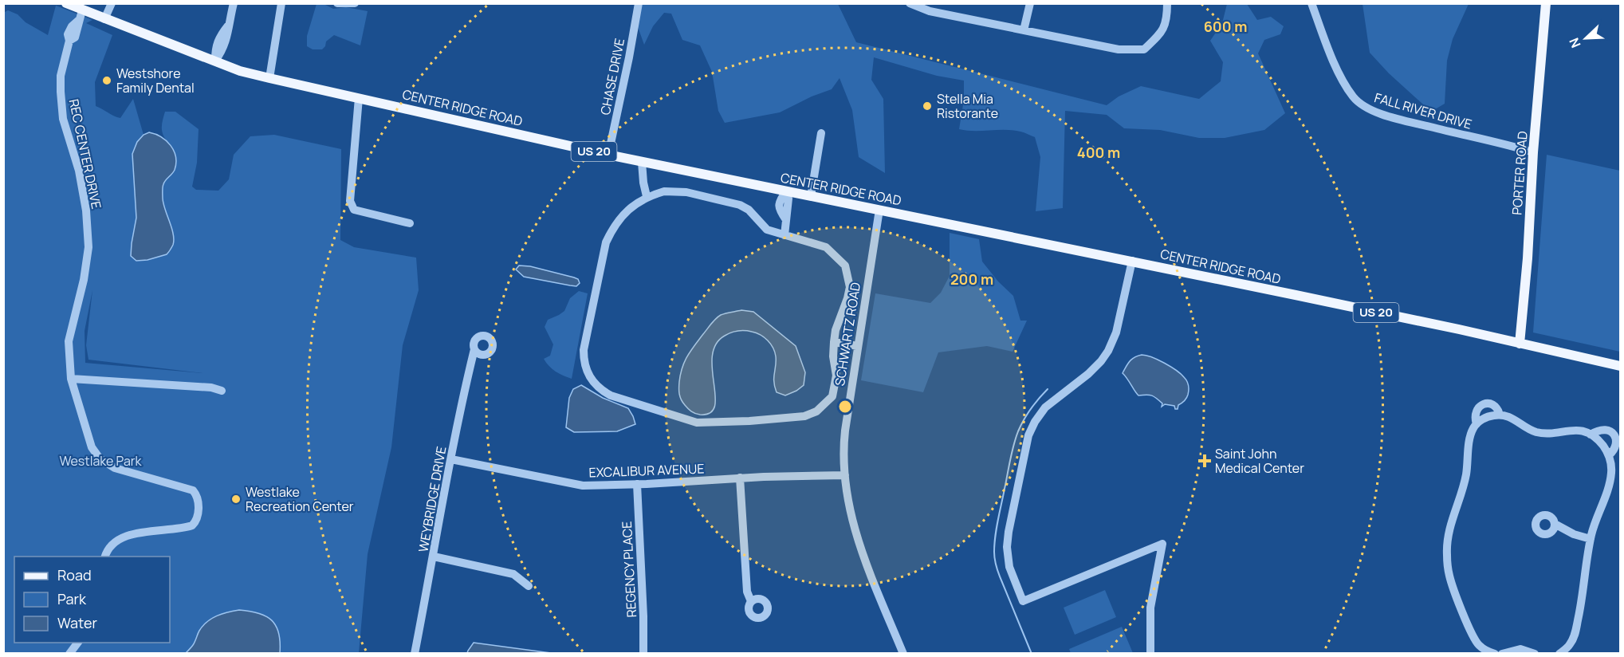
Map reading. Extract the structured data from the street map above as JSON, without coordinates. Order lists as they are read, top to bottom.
{
  "streets": {
    "main road": ["CENTER RIDGE ROAD", "US 20", "PORTER ROAD"],
    "street": [
      "CHASE DRIVE",
      "FALL RIVER DRIVE",
      "REC CENTER DRIVE",
      "SCHWARTZ ROAD",
      "EXCALIBUR AVENUE",
      "WEYBRIDGE DRIVE",
      "REGENCY PLACE"
    ]
  },
  "crossings": [
    ["CHASE DRIVE", "CENTER RIDGE ROAD"],
    ["CENTER RIDGE ROAD", "REC CENTER DRIVE"],
    ["CENTER RIDGE ROAD", "PORTER ROAD"],
    ["CENTER RIDGE ROAD", "SCHWARTZ ROAD"],
    ["FALL RIVER DRIVE", "PORTER ROAD"],
    ["SCHWARTZ ROAD", "EXCALIBUR AVENUE"],
    ["EXCALIBUR AVENUE", "WEYBRIDGE DRIVE"],
    ["EXCALIBUR AVENUE", "REGENCY PLACE"]
  ],
  "parks": ["Westlake Park"],
  "places": {
    "other": ["Westshore Family Dental", "Stella Mia Ristorante", "Westlake Recreation Center"],
    "health": ["Saint John Medical Center"]
  },
  "legend": ["Road", "Park", "Water"],
  "north": "bottom left",
  "rings": ["600 m", "400 m", "200 m"]
}
